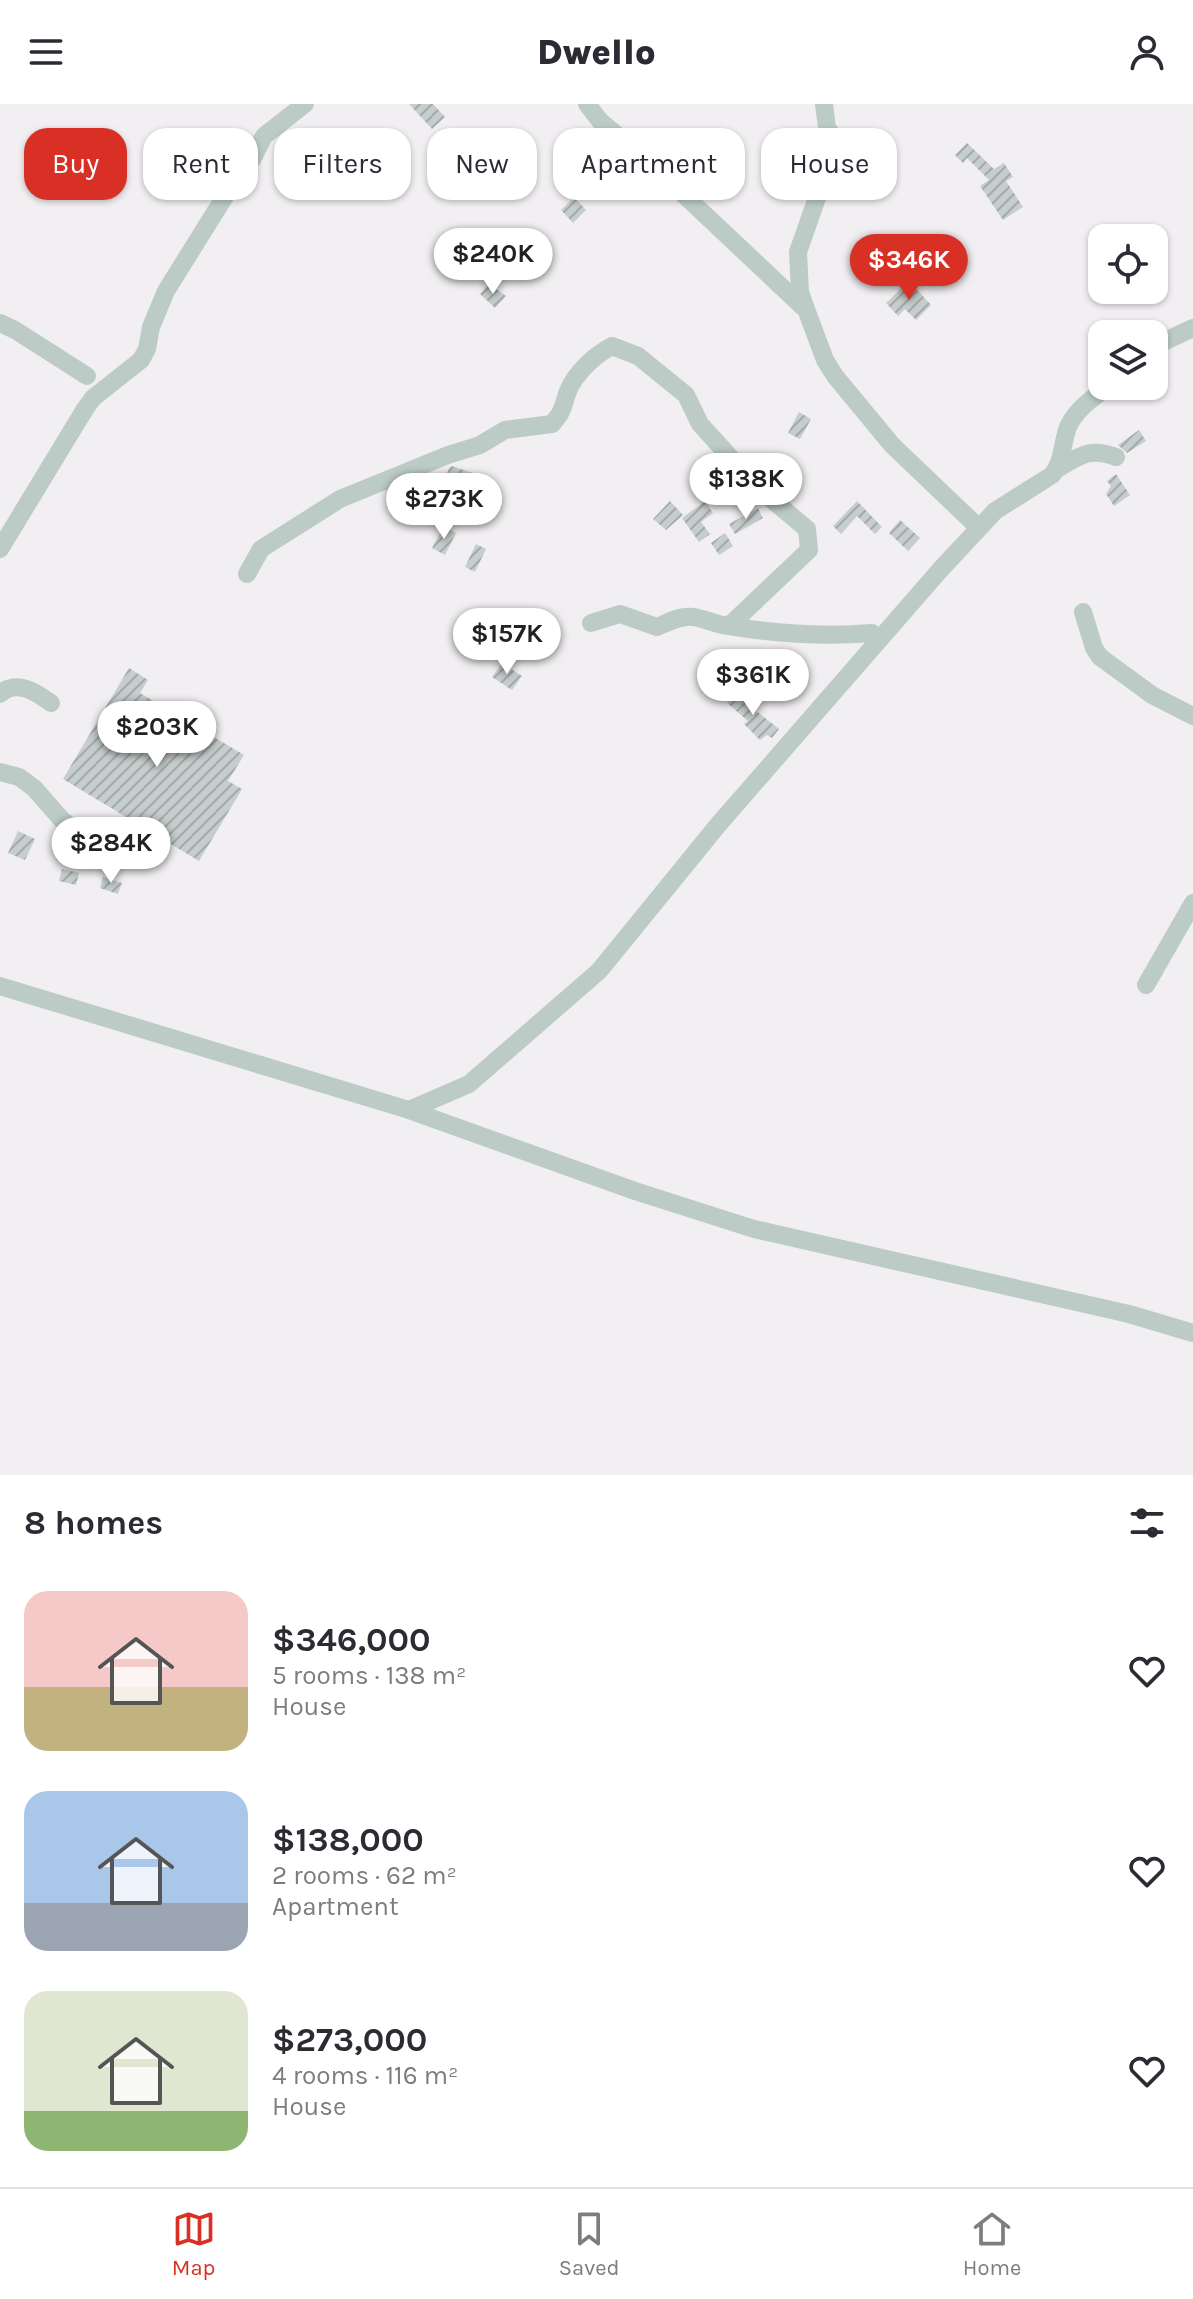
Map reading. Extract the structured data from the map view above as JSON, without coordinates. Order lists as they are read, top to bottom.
{
  "page": {
    "header": "Dwello",
    "chip": [
      "Buy",
      "Rent",
      "Filters",
      "New",
      "Apartment",
      "House"
    ],
    "price": [
      "$240K",
      "$346K",
      "$138K",
      "$273K",
      "$157K",
      "$361K",
      "$203K",
      "$284K"
    ],
    "heading": "8 homes",
    "list": [
      {
        "name": "$346,000",
        "note": "5 rooms · 138 m² · House"
      },
      {
        "name": "$138,000",
        "note": "2 rooms · 62 m² · Apartment"
      },
      {
        "name": "$273,000",
        "note": "4 rooms · 116 m² · House"
      }
    ],
    "tabs": ["Map", "Saved", "Home"]
  }
}
